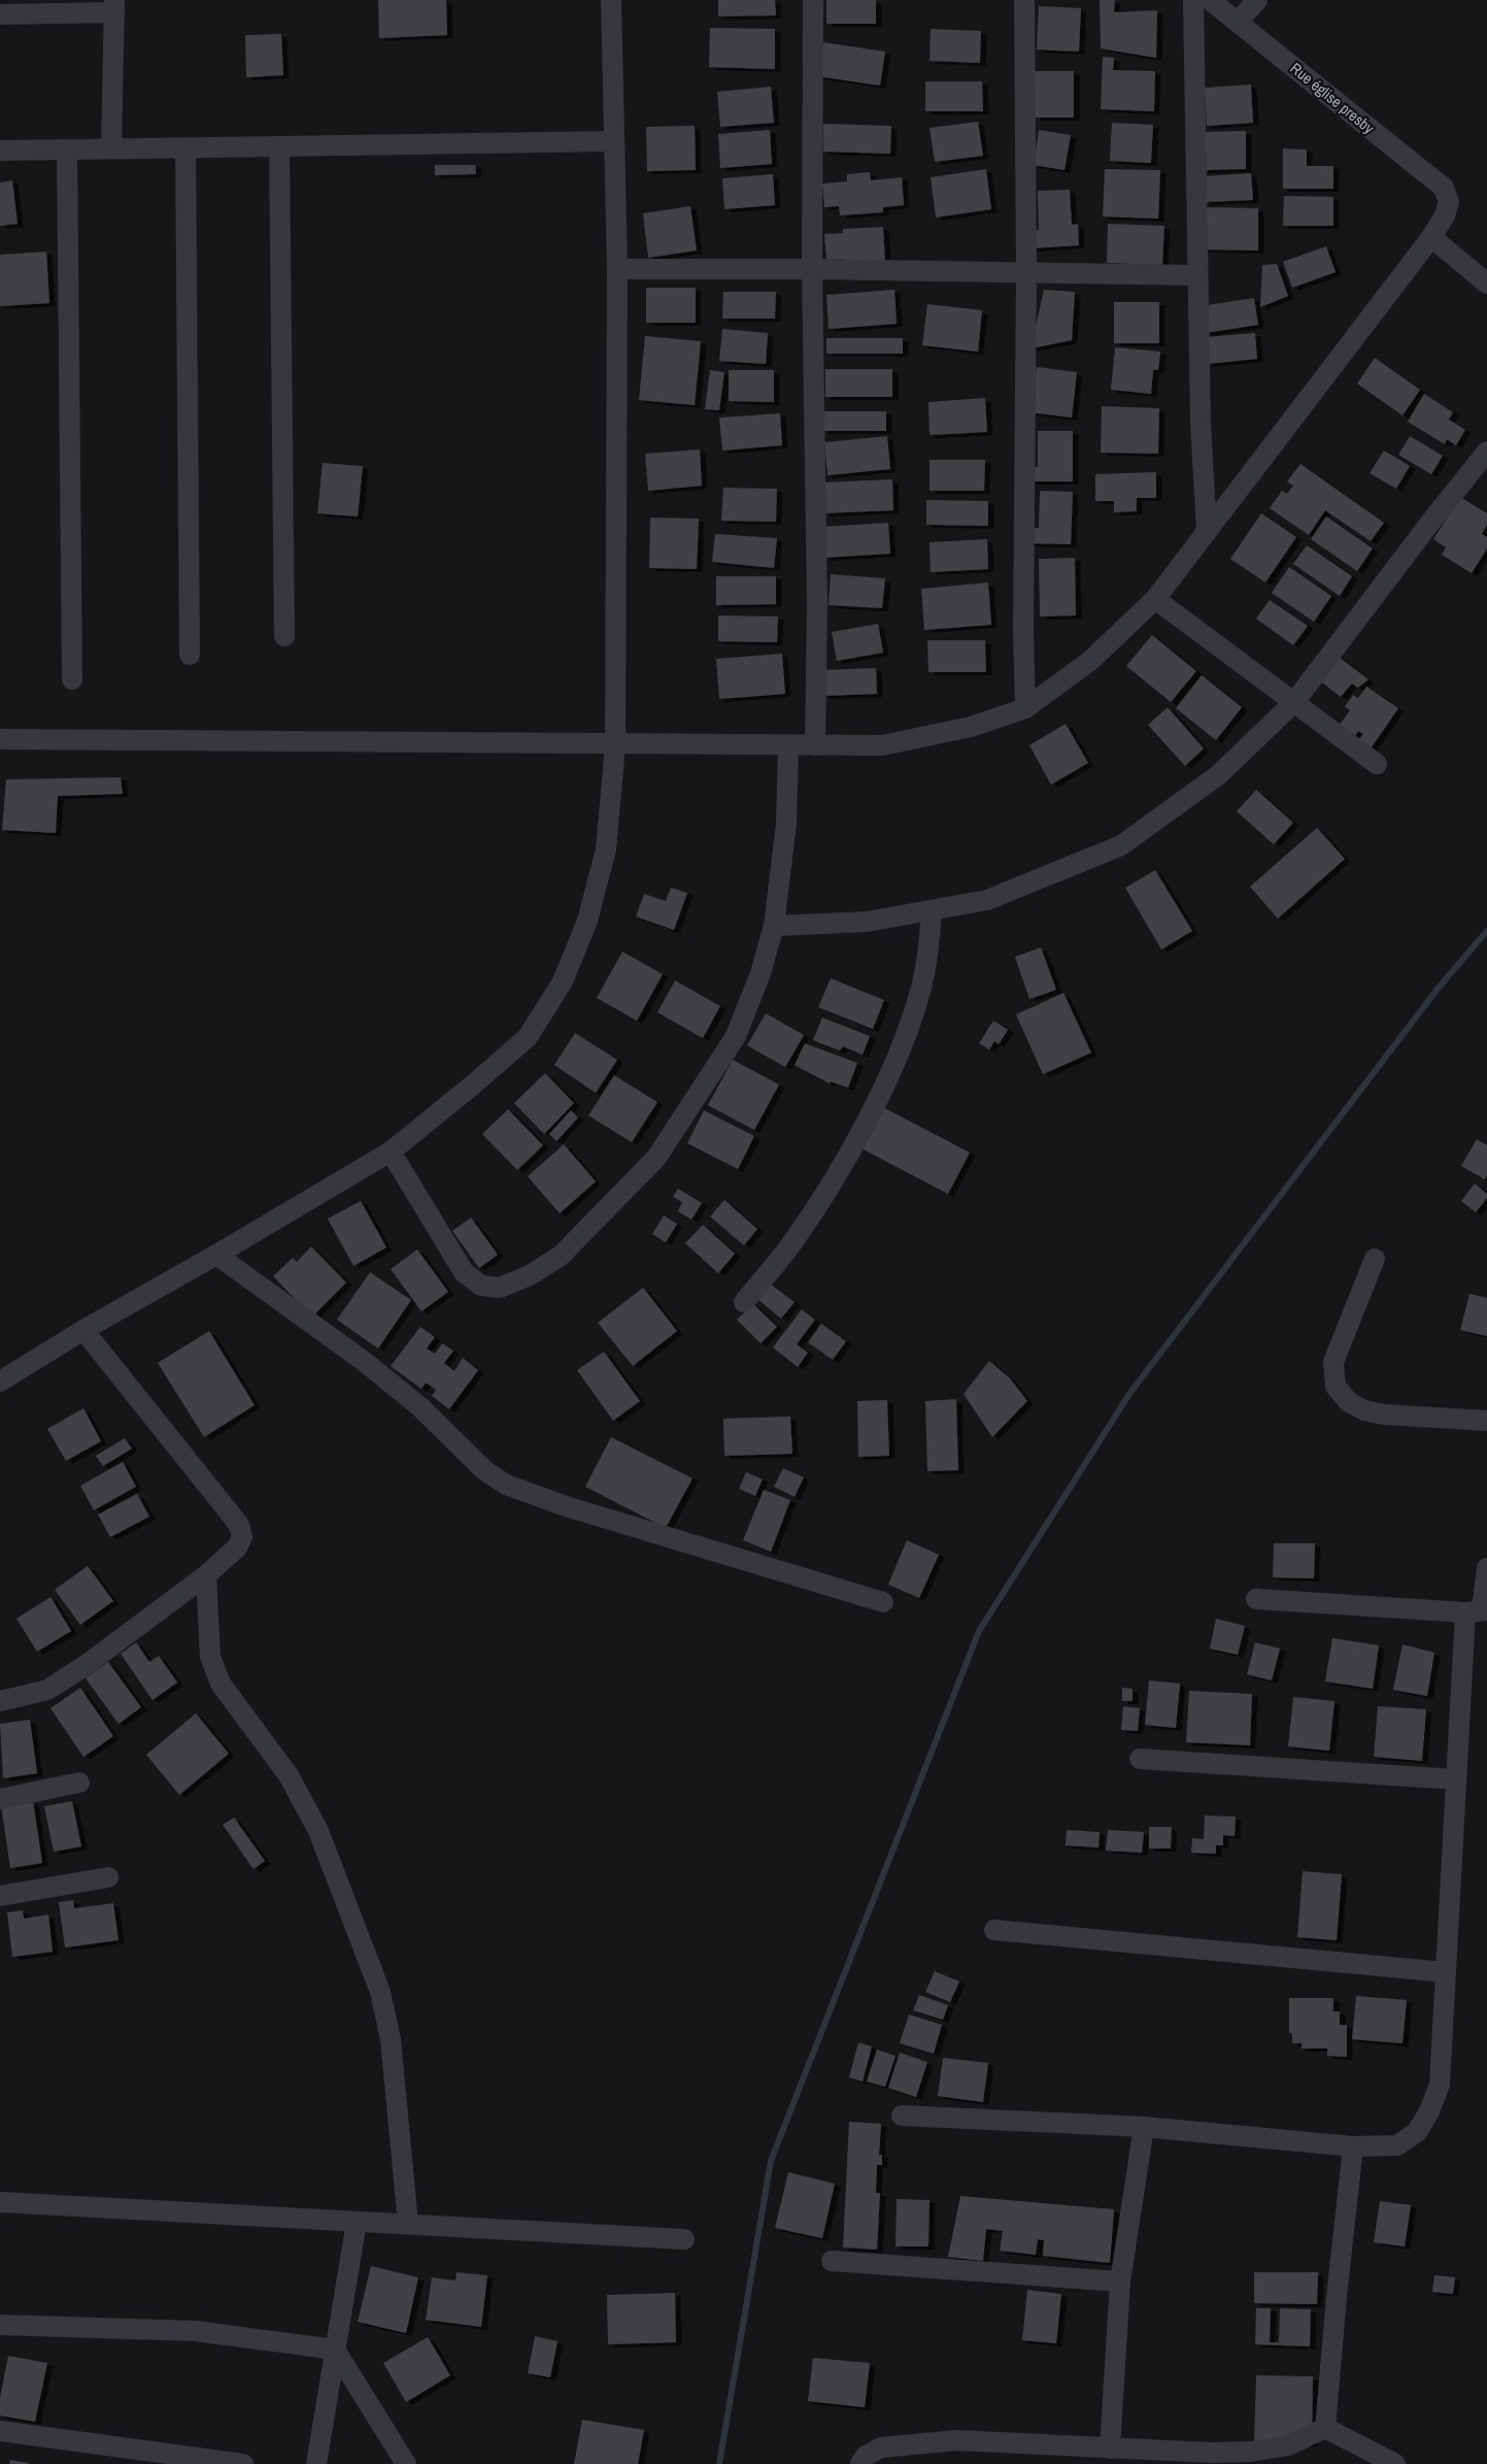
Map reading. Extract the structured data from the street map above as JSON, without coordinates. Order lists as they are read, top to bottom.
{
  "streets": {
    "street": ["Rue église presby"]
  }
}
